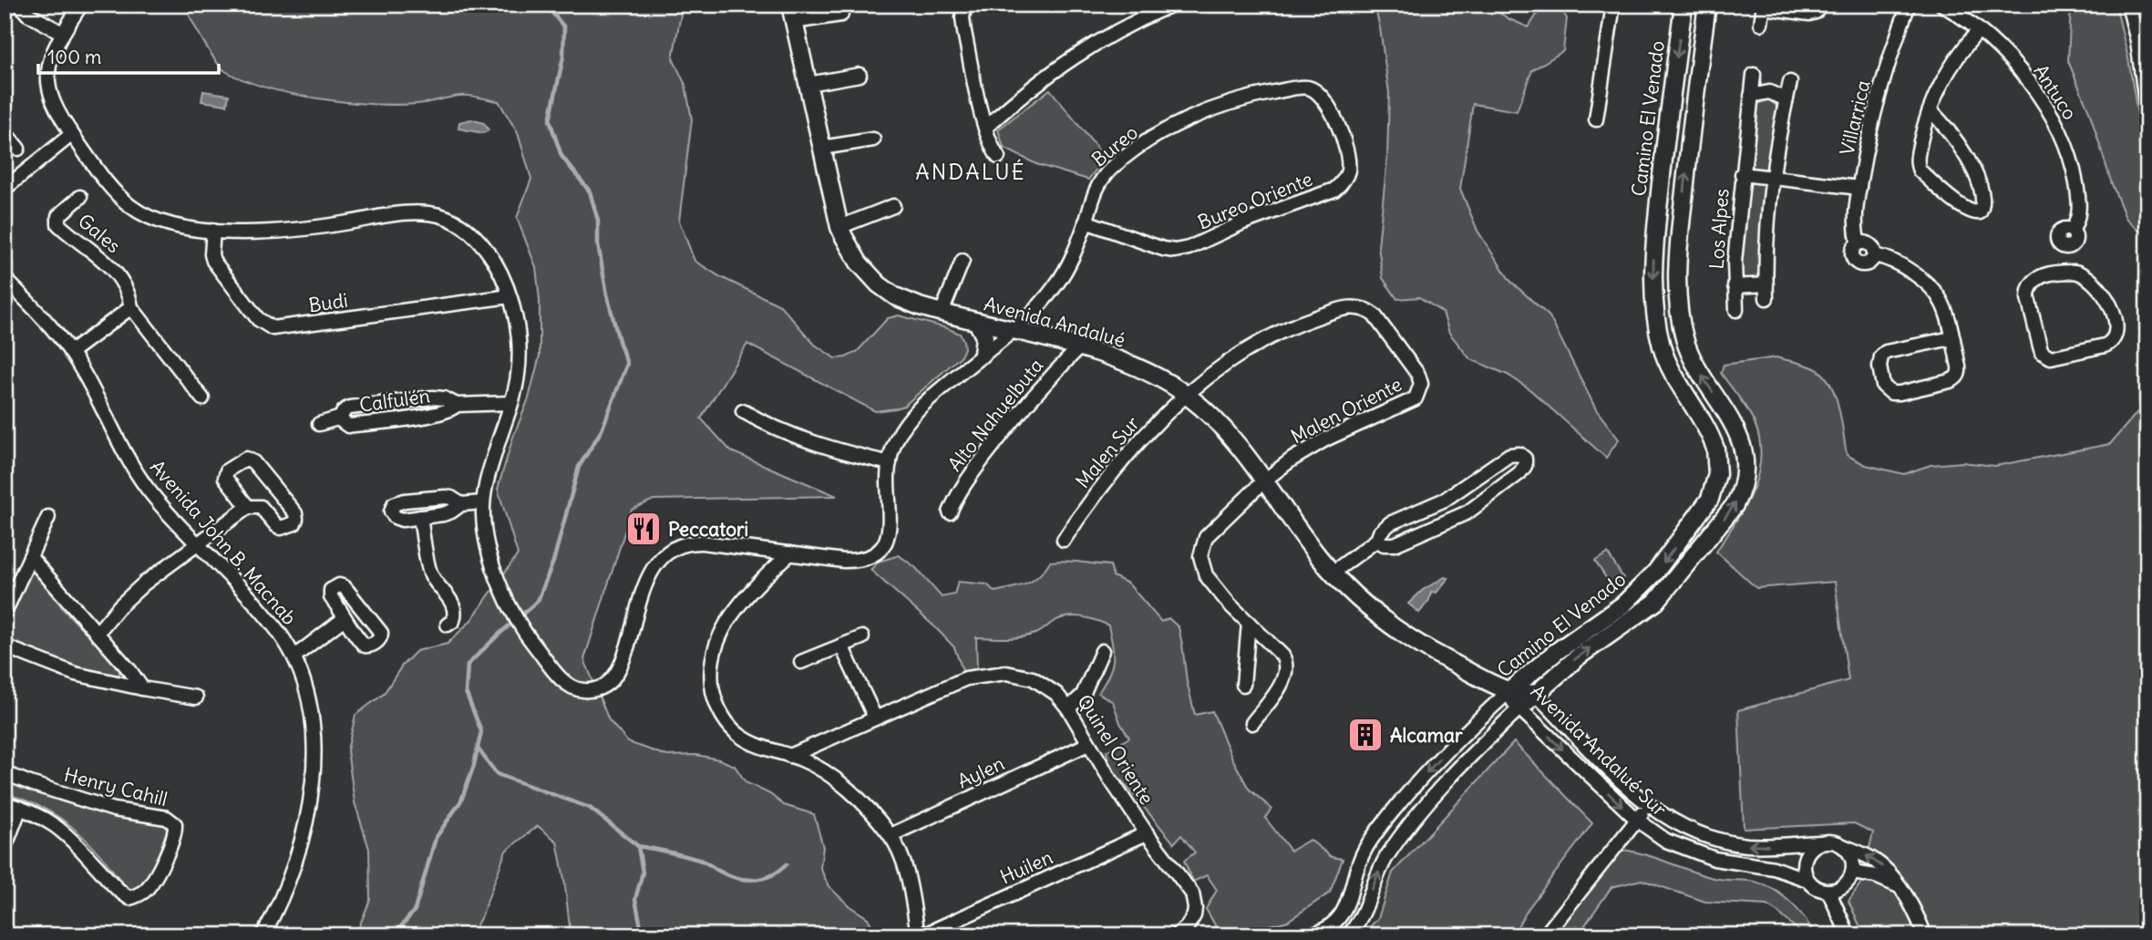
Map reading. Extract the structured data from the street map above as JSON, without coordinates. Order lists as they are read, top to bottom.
{
  "streets": {
    "street": [
      "Antuco",
      "Villarrica",
      "Camino El Venado",
      "Bureo",
      "Bureo Oriente",
      "Los Alpes",
      "Gales",
      "Budi",
      "Avenida Andalué",
      "Calfulén",
      "Malen Oriente",
      "Alto Nahuelbuta",
      "Malen Sur",
      "Avenida John B. Macnab",
      "Quinel Oriente",
      "Avenida Andalué Sur",
      "Aylen",
      "Henry Cahill",
      "Huilen"
    ]
  },
  "crossings": [
    ["Villarrica", "Los Alpes"],
    ["Camino El Venado", "Avenida Andalué"],
    ["Camino El Venado", "Avenida Andalué Sur"],
    ["Bureo", "Bureo Oriente"],
    ["Bureo", "Avenida Andalué"],
    ["Avenida Andalué", "Malen Oriente"],
    ["Avenida Andalué", "Alto Nahuelbuta"],
    ["Avenida Andalué", "Malen Sur"],
    ["Avenida Andalué", "Avenida Andalué Sur"],
    ["Malen Oriente", "Malen Sur"],
    ["Quinel Oriente", "Aylen"],
    ["Quinel Oriente", "Huilen"]
  ],
  "districts": ["ANDALUÉ"],
  "places": {
    "restaurant": ["Peccatori"],
    "building": ["Alcamar"]
  },
  "scale_bar": "100 m"
}
